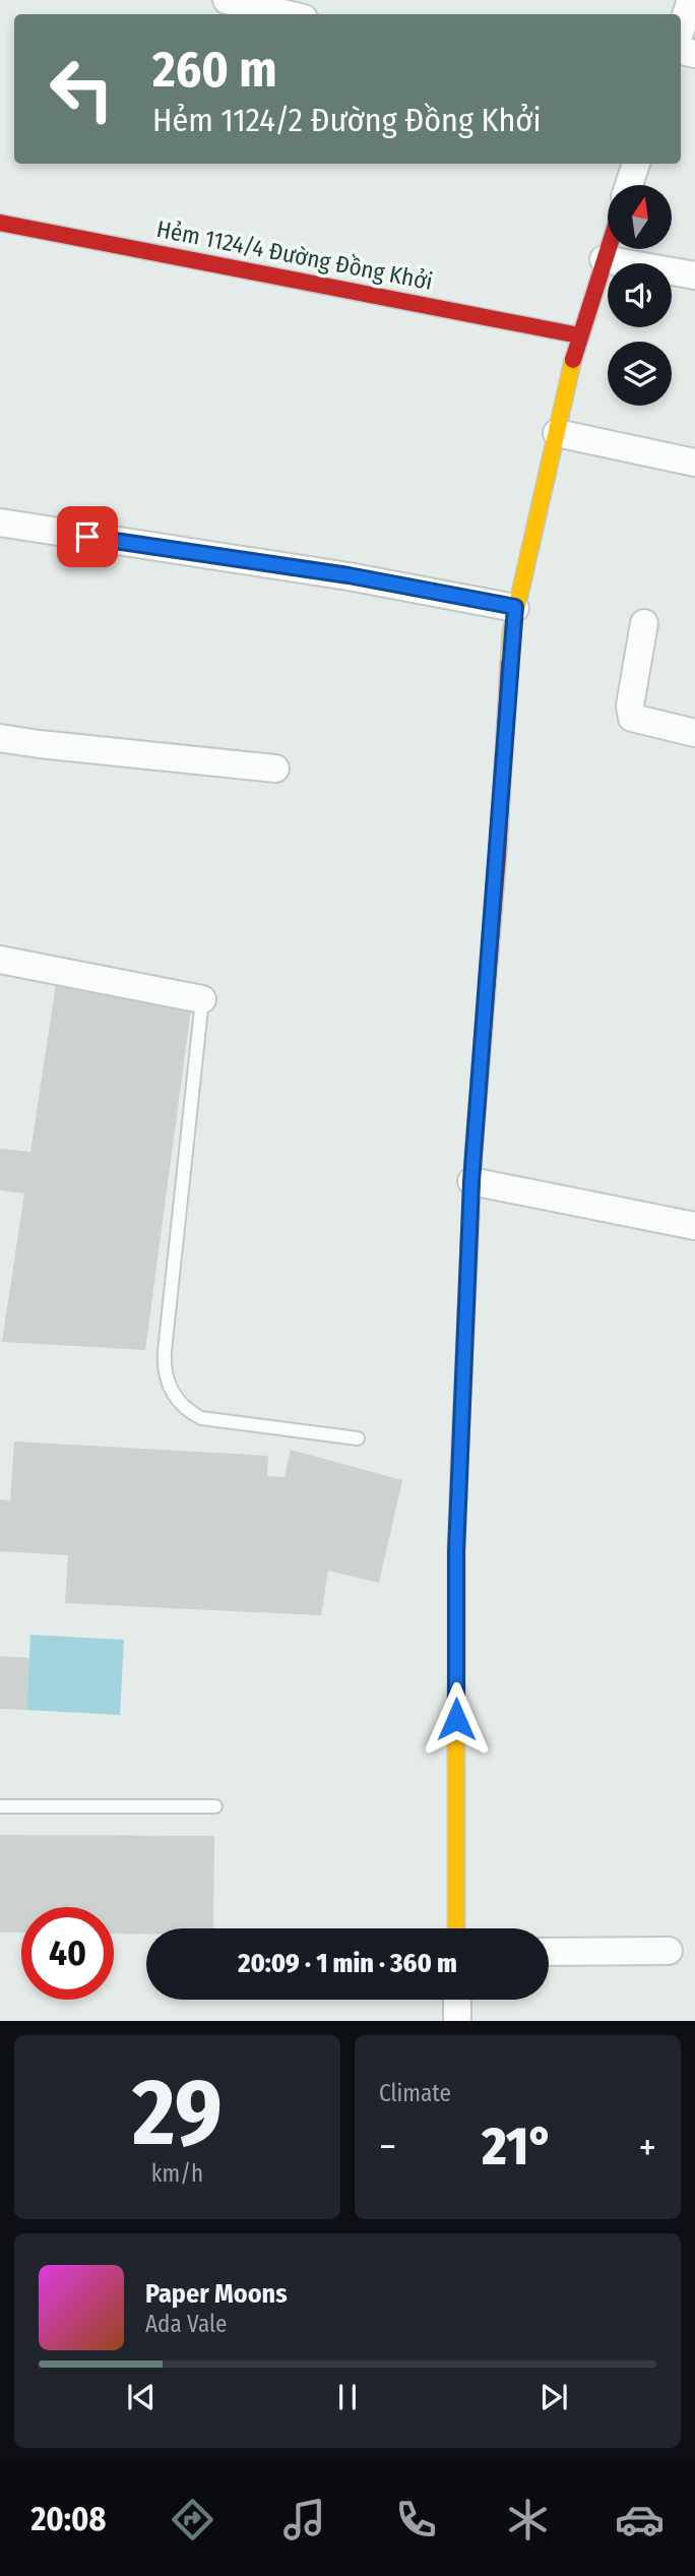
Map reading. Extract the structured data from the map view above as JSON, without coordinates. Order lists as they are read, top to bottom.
{
  "streets": {
    "street": ["Hẻm 1124/4 Đường Đồng Khởi"]
  },
  "north": "top",
  "page": {
    "turn": ["260 m", "Hẻm 1124/2 Đường Đồng Khởi"],
    "limit": "40",
    "trip": "20:09 · 1 min · 360 m",
    "tile": [
      ["29", "km/h"],
      "Climate"
    ],
    "heat": ["−", "21°", "+"],
    "song": ["Paper Moons", "Ada Vale"],
    "tabs": "20:08"
  }
}
